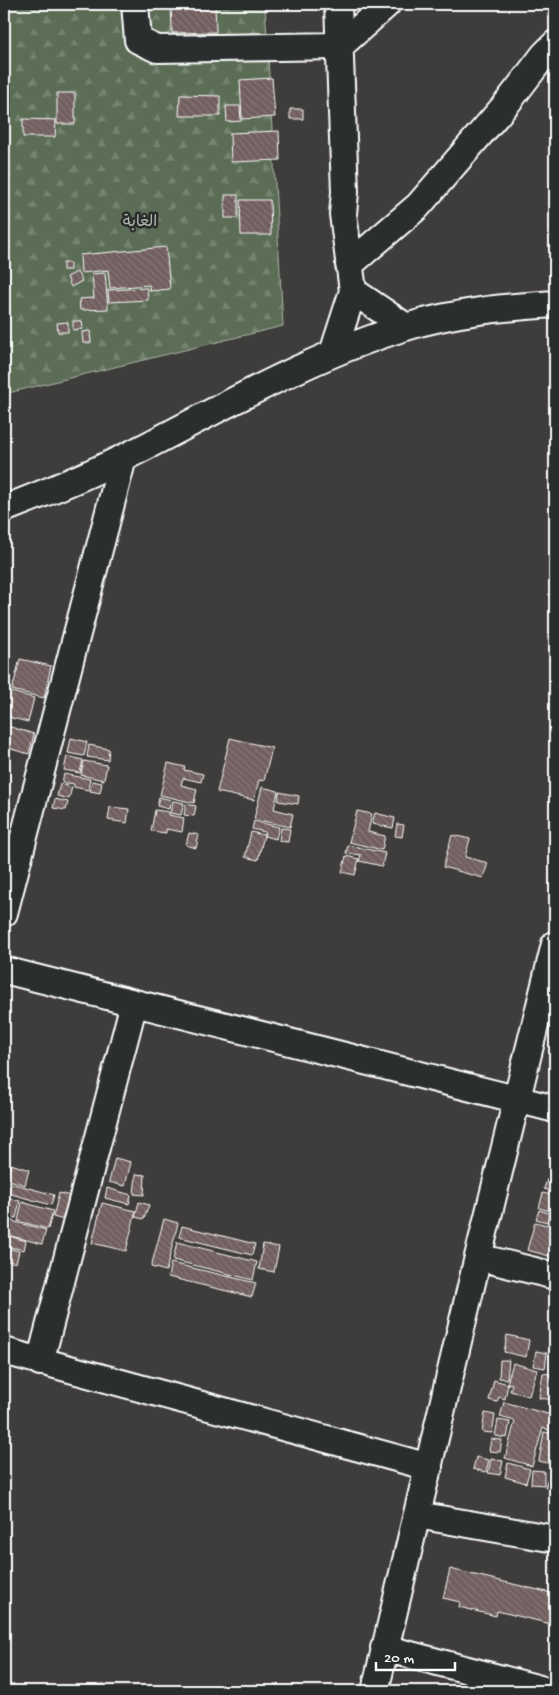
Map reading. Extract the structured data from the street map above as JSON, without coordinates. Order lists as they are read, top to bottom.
{
  "parks": ["الغابة"],
  "scale_bar": "20 m"
}
